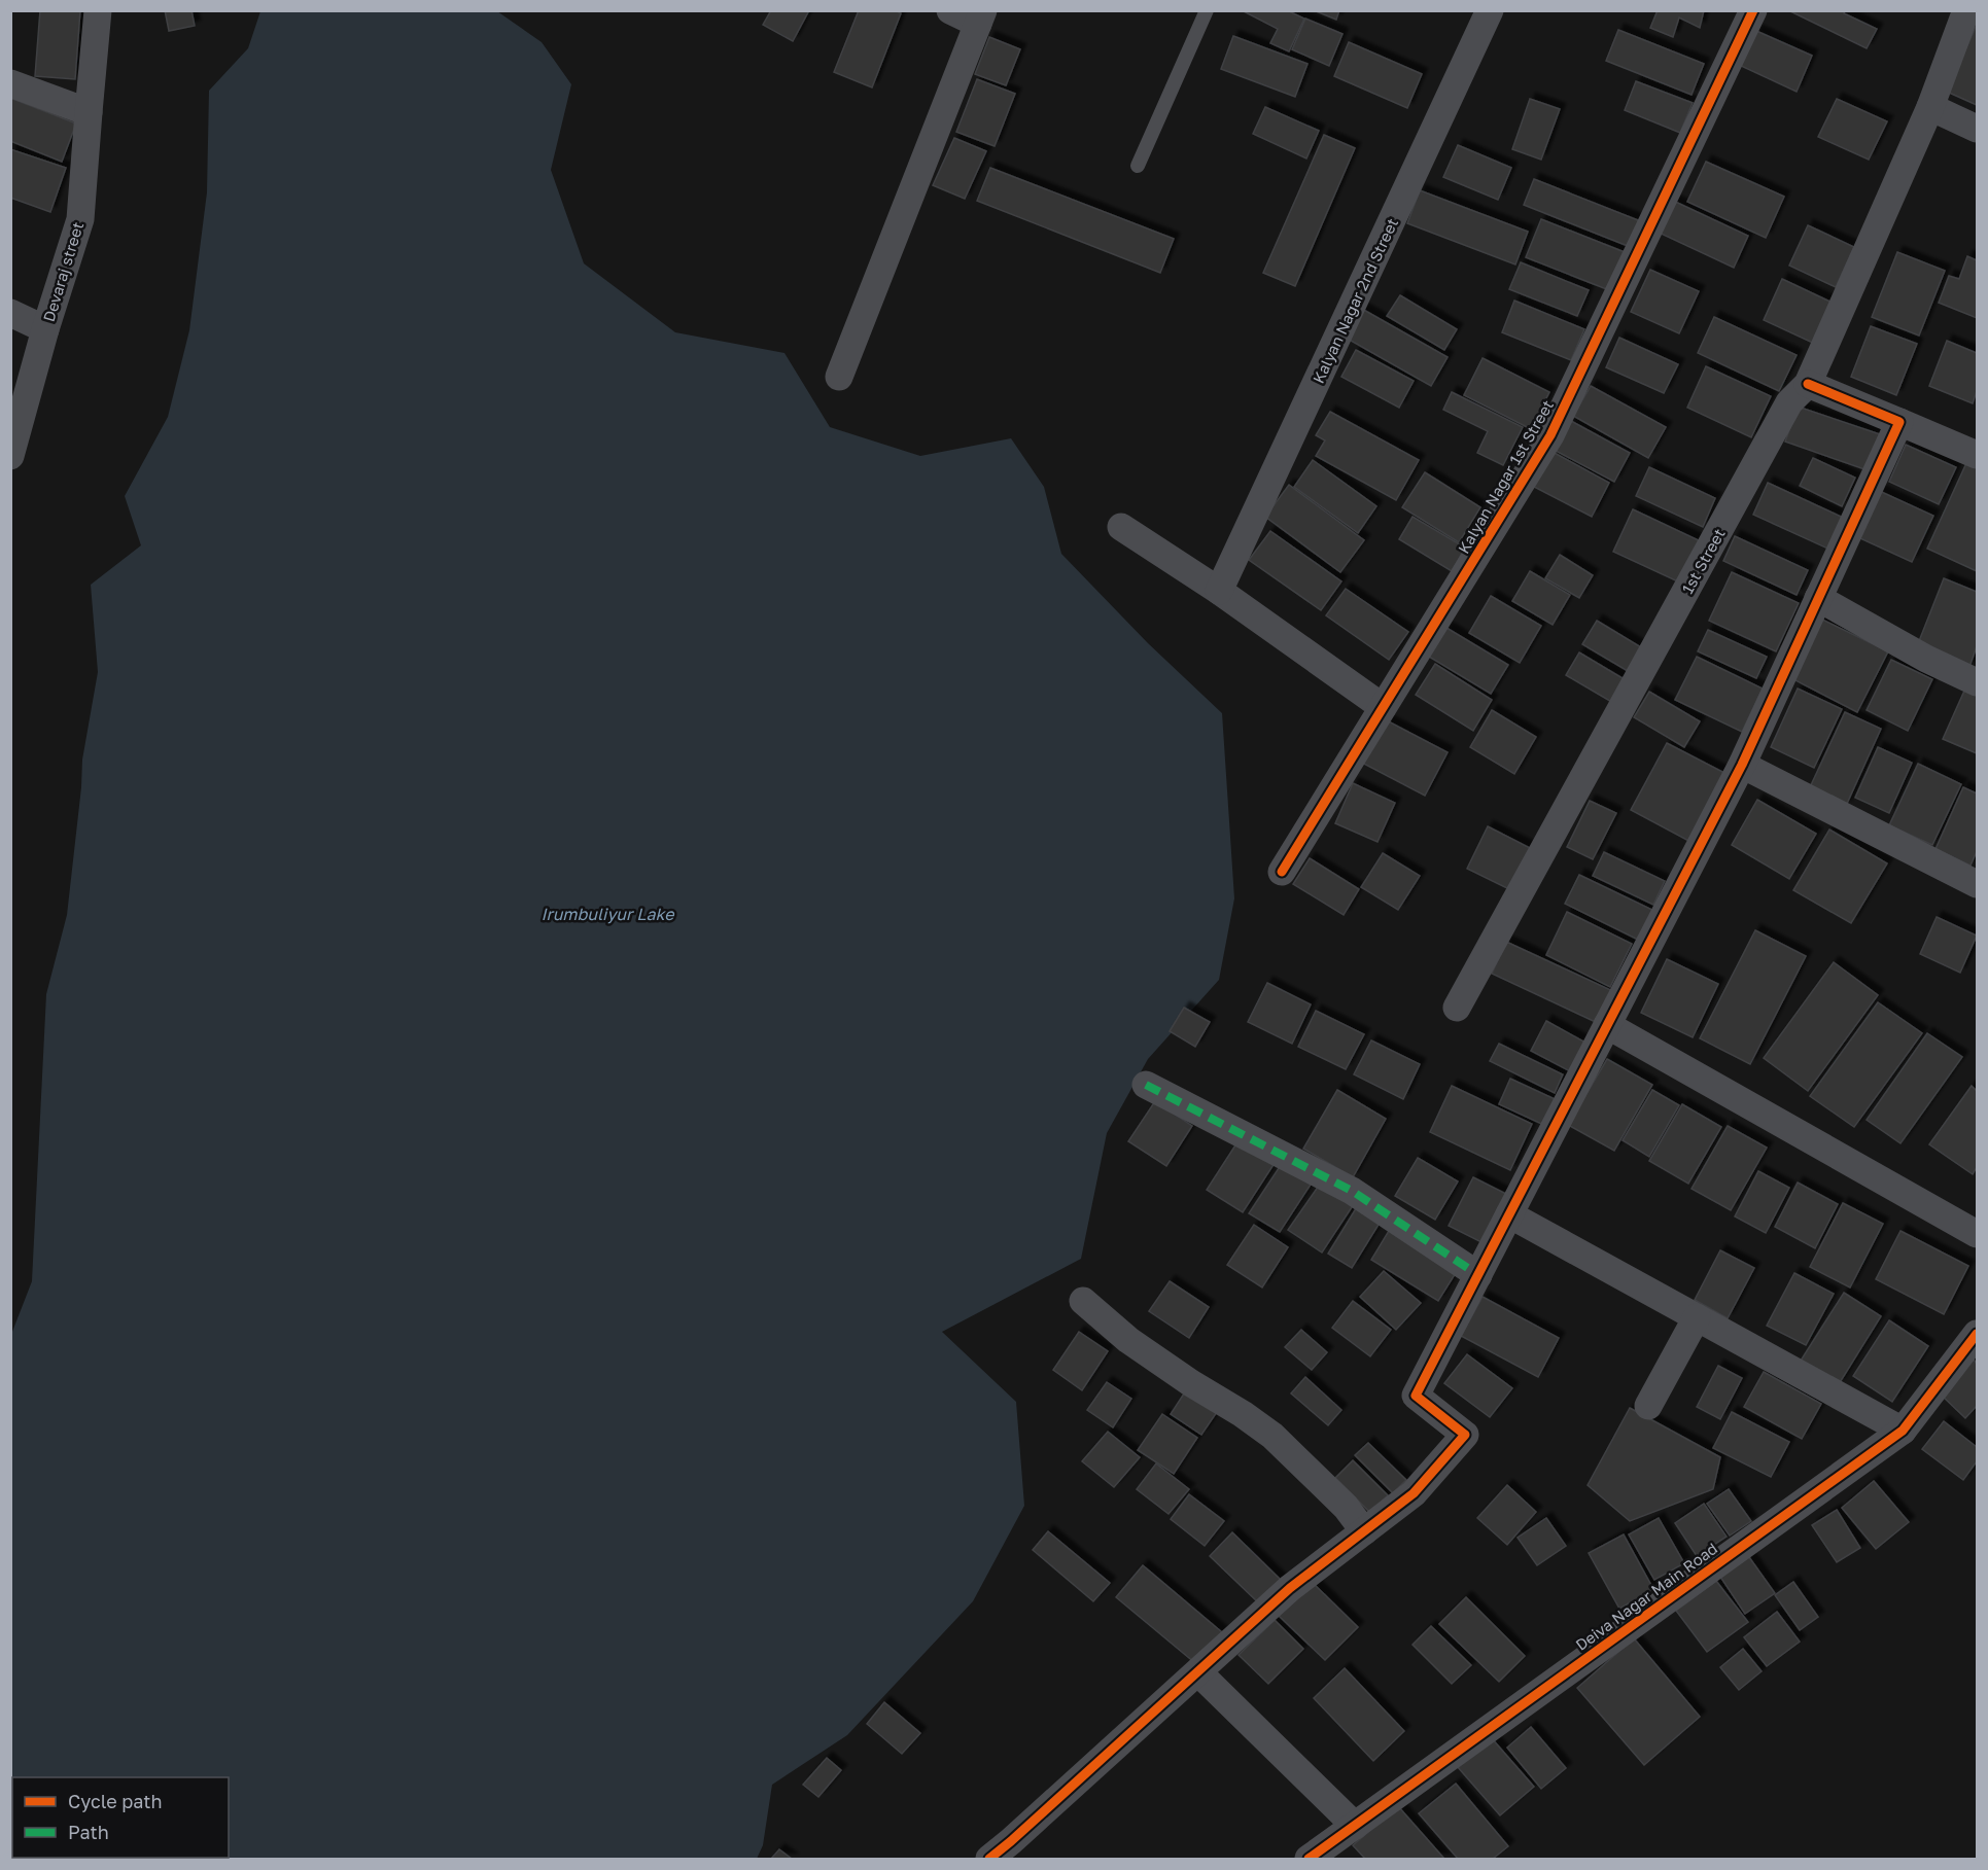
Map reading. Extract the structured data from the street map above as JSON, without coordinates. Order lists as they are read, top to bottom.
{
  "streets": {
    "street": [
      "Devaraj street",
      "Kalyan Nagar 2nd Street",
      "Kalyan Nagar 1st Street",
      "1st Street",
      "Deiva Nagar Main Road"
    ]
  },
  "water": ["Irumbuliyur Lake"],
  "legend": ["Cycle path", "Path"]
}
